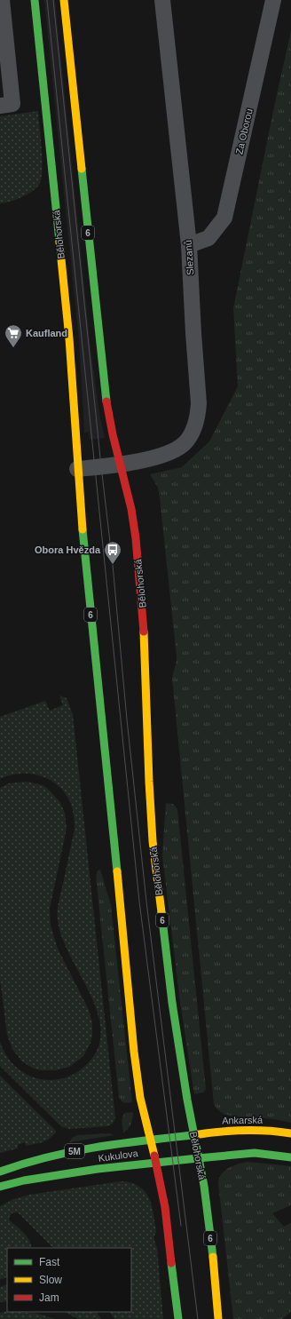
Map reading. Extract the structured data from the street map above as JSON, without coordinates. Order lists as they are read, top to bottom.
{
  "streets": {
    "main road": [
      "6",
      "Bělohorská",
      "Ankarská",
      "5M",
      "Kukulova"
    ],
    "street": ["Za Oborou", "Slezanů"]
  },
  "crossings": [
    ["Za Oborou", "Slezanů"],
    ["Bělohorská", "Slezanů"],
    ["Bělohorská", "Ankarská"],
    ["Bělohorská", "5M"],
    ["Bělohorská", "Kukulova"],
    ["Ankarská", "5M"],
    ["5M", "Kukulova"]
  ],
  "places": {
    "supermarket": ["Kaufland"],
    "bus stop": ["Obora Hvězda"]
  },
  "legend": ["Fast", "Slow", "Jam"]
}
